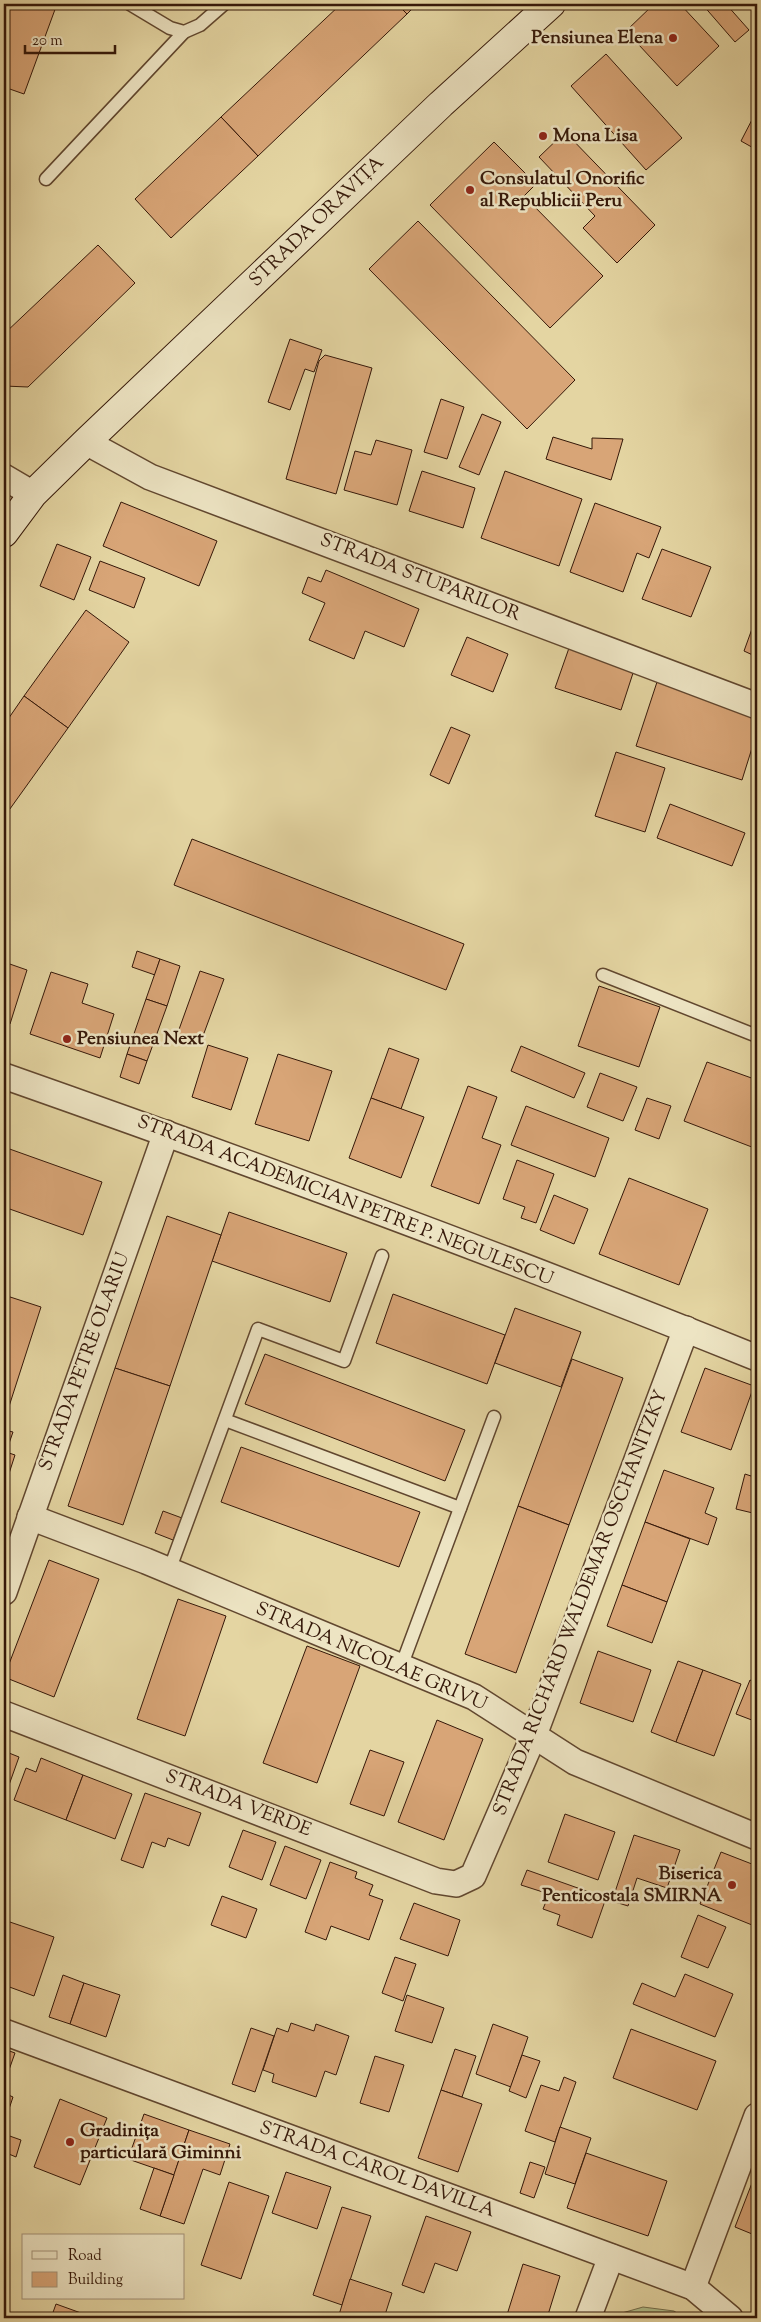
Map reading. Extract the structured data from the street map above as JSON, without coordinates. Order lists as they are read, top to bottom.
{
  "streets": {
    "main road": ["STRADA ORAVIȚA"],
    "street": [
      "STRADA STUPARILOR",
      "STRADA ACADEMICIAN PETRE P. NEGULESCU",
      "STRADA PETRE OLARIU",
      "STRADA RICHARD WALDEMAR OSCHANITZKY",
      "STRADA NICOLAE GRIVU",
      "STRADA VERDE",
      "STRADA CAROL DAVILLA"
    ]
  },
  "crossings": [
    ["STRADA ORAVIȚA", "STRADA STUPARILOR"],
    ["STRADA ACADEMICIAN PETRE P. NEGULESCU", "STRADA PETRE OLARIU"],
    ["STRADA ACADEMICIAN PETRE P. NEGULESCU", "STRADA RICHARD WALDEMAR OSCHANITZKY"],
    ["STRADA PETRE OLARIU", "STRADA NICOLAE GRIVU"],
    ["STRADA RICHARD WALDEMAR OSCHANITZKY", "STRADA NICOLAE GRIVU"],
    ["STRADA RICHARD WALDEMAR OSCHANITZKY", "STRADA VERDE"]
  ],
  "places": [
    "Pensiunea Elena",
    "Mona Lisa",
    "Consulatul Onorific al Republicii Peru",
    "Pensiunea Next",
    "Biserica Penticostala SMIRNA",
    "Gradinița particulară Giminni"
  ],
  "legend": ["Road", "Building"],
  "scale_bar": "20 m"
}
